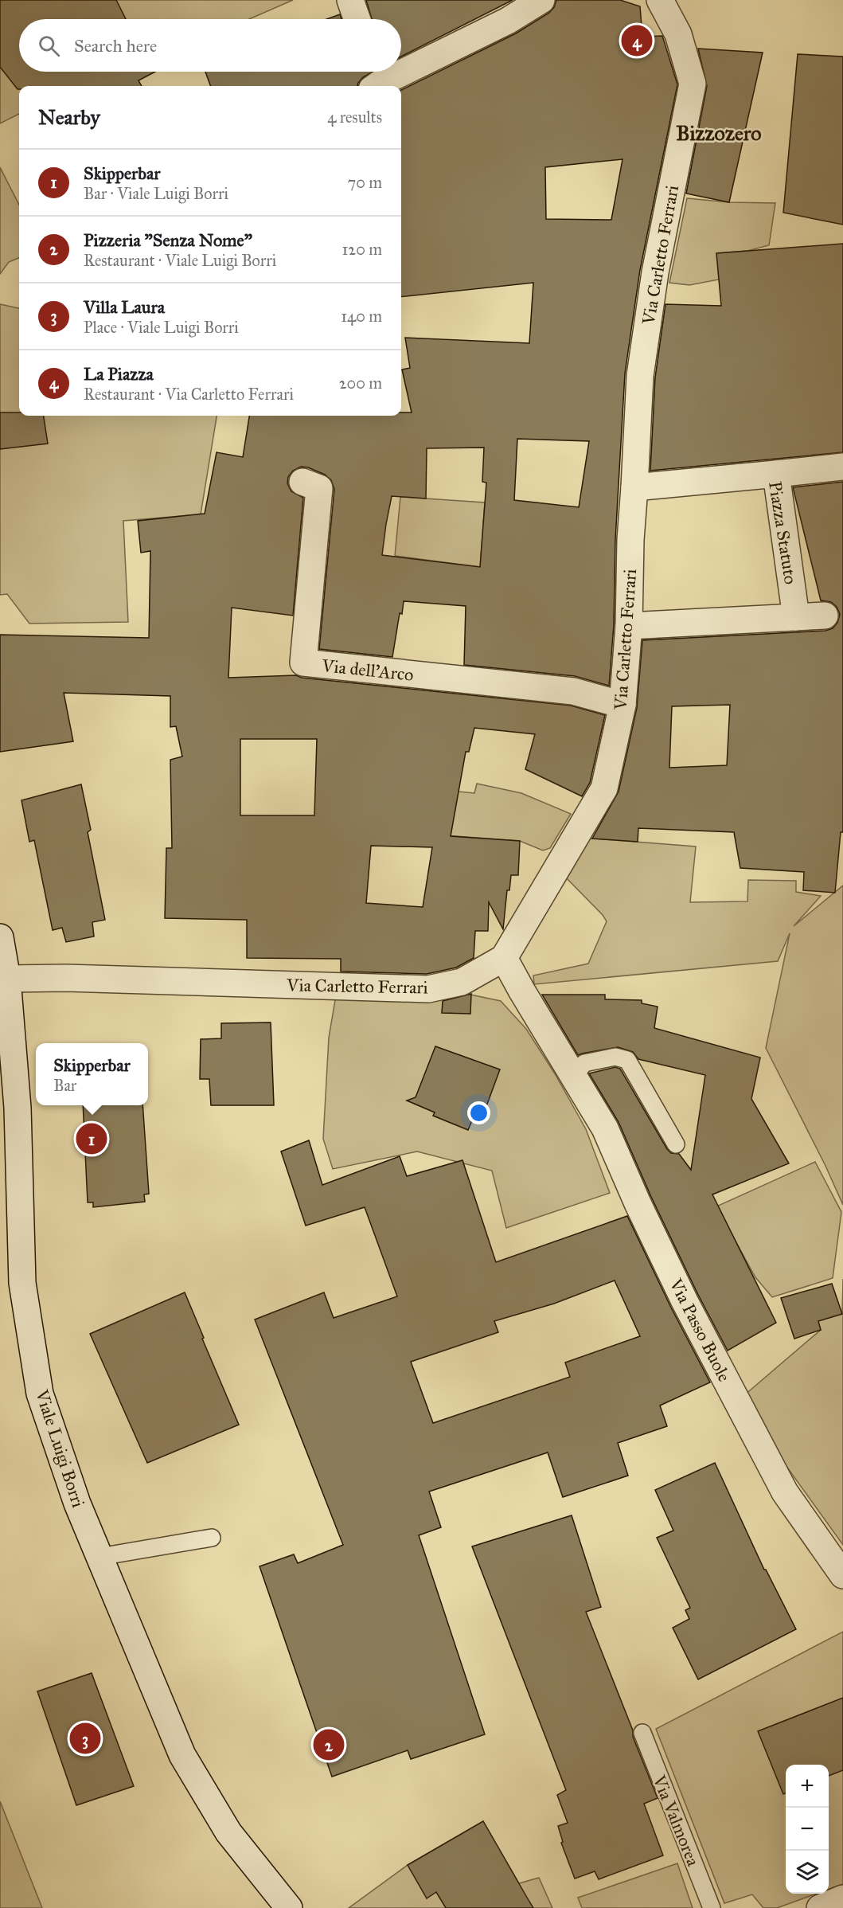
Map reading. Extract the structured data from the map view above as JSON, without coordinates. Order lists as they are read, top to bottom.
{
  "streets": {
    "street": [
      "Via Carletto Ferrari",
      "Piazza Statuto",
      "Via dell'Arco",
      "Via Passo Buole",
      "Viale Luigi Borri"
    ],
    "lane": ["Via Valmorea"]
  },
  "crossings": [
    ["Via Carletto Ferrari", "Piazza Statuto"],
    ["Via Carletto Ferrari", "Via dell'Arco"],
    ["Via Carletto Ferrari", "Via Passo Buole"],
    ["Via Carletto Ferrari", "Viale Luigi Borri"]
  ],
  "districts": ["Bizzozero"],
  "page": {
    "search": "Search here",
    "pins": [
      "4",
      "1",
      "3",
      "2"
    ],
    "heading": ["Nearby", "4 results"],
    "list": [
      {
        "mark": "1",
        "name": "Skipperbar",
        "note": "Bar · Viale Luigi Borri",
        "value": "70 m"
      },
      {
        "mark": "2",
        "name": "Pizzeria \"Senza Nome\"",
        "note": "Restaurant · Viale Luigi Borri",
        "value": "120 m"
      },
      {
        "mark": "3",
        "name": "Villa Laura",
        "note": "Place · Viale Luigi Borri",
        "value": "140 m"
      },
      {
        "mark": "4",
        "name": "La Piazza",
        "note": "Restaurant · Via Carletto Ferrari",
        "value": "200 m"
      }
    ],
    "popup": ["Skipperbar", "Bar"],
    "map_buttons": ["+", "−"]
  }
}
